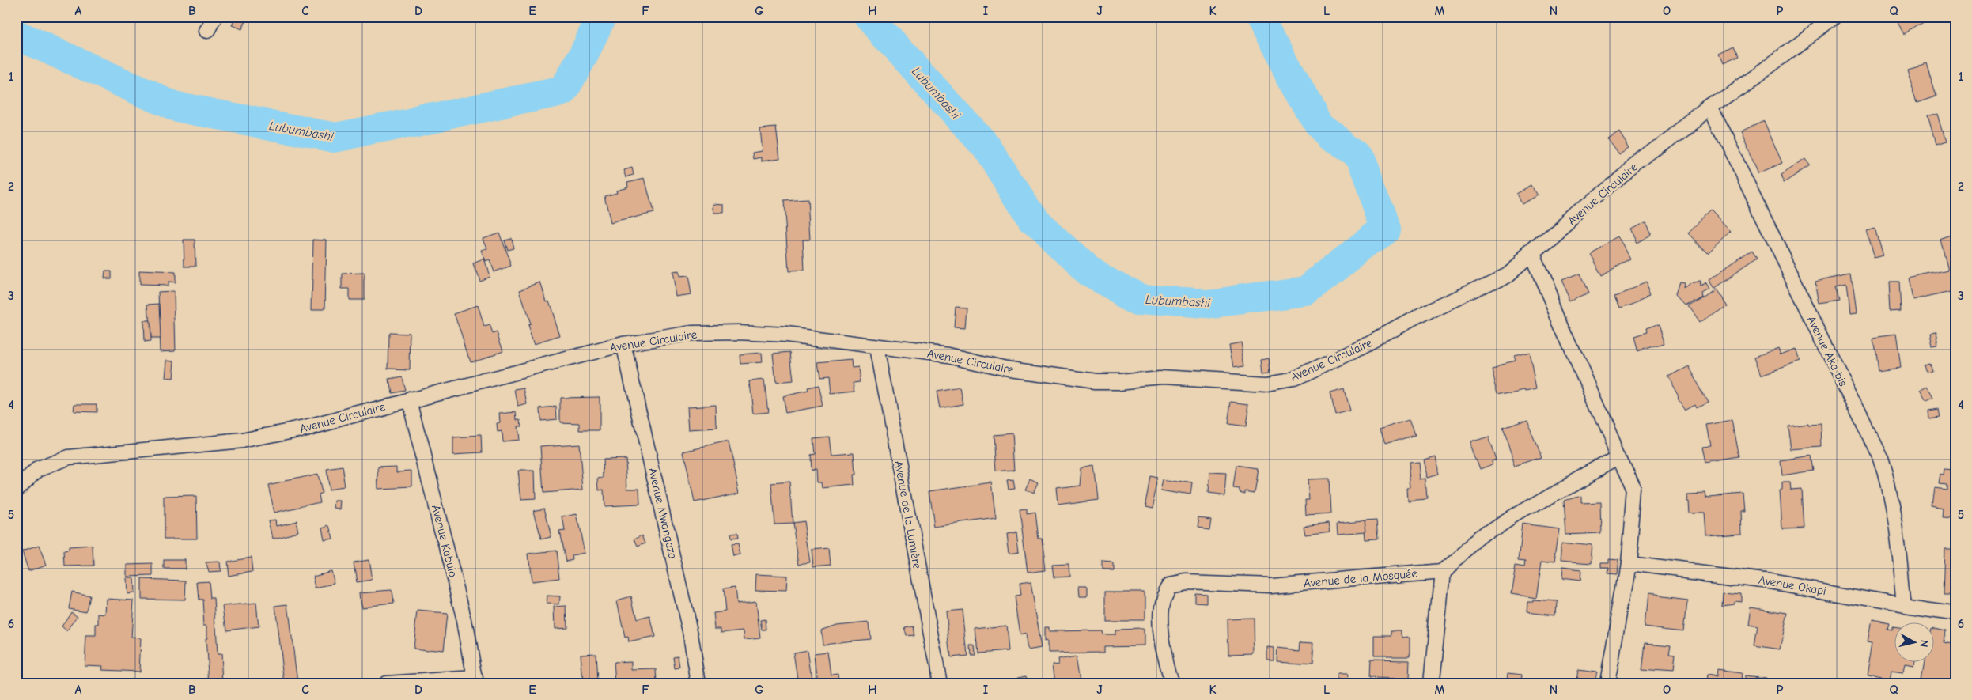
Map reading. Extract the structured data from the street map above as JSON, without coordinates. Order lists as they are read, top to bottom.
{
  "streets": {
    "street": [
      "Avenue Circulaire",
      "Avenue Aka bis",
      "Avenue Mwangaza",
      "Avenue de la Lumière",
      "Avenue Kabulo",
      "Avenue de la Mosquée",
      "Avenue Okapi"
    ]
  },
  "crossings": [
    ["Avenue Circulaire", "Avenue Aka bis"],
    ["Avenue Circulaire", "Avenue Mwangaza"],
    ["Avenue Circulaire", "Avenue de la Lumière"],
    ["Avenue Circulaire", "Avenue Kabulo"],
    ["Avenue Aka bis", "Avenue Okapi"]
  ],
  "water": ["Lubumbashi"],
  "north": "right",
  "grid": {
    "columns": [
      "A",
      "B",
      "C",
      "D",
      "E",
      "F",
      "G",
      "H",
      "I",
      "J",
      "K",
      "L",
      "M",
      "N",
      "O",
      "P",
      "Q"
    ],
    "rows": [
      "1",
      "2",
      "3",
      "4",
      "5",
      "6"
    ]
  }
}
